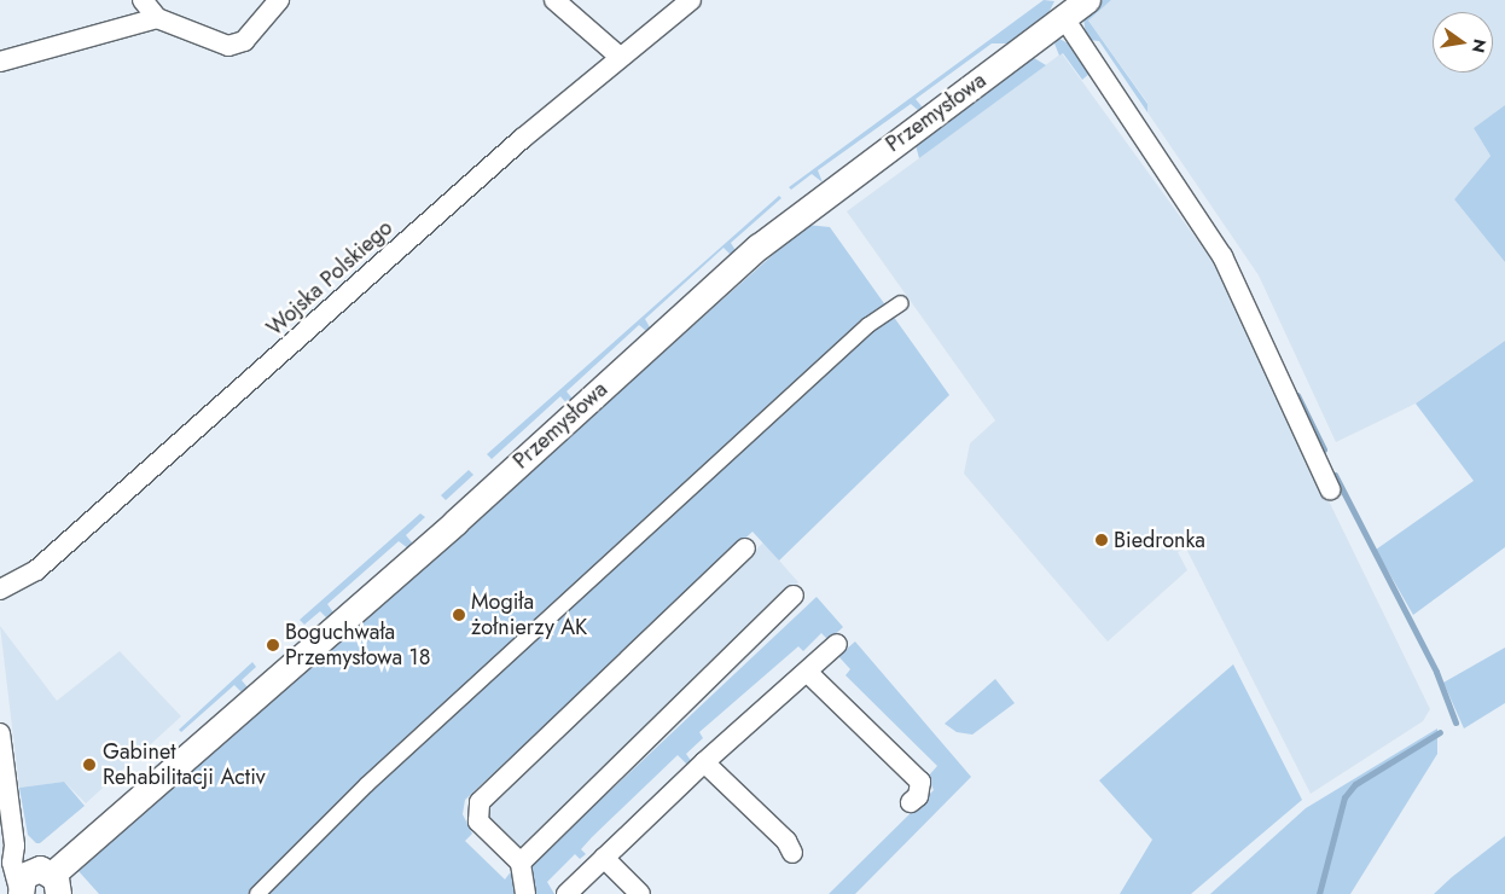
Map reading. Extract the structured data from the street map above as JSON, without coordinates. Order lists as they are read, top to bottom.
{
  "streets": {
    "street": ["Przemysłowa", "Wojska Polskiego"]
  },
  "places": [
    "Biedronka",
    "Mogiła żołnierzy AK",
    "Boguchwała Przemysłowa 18",
    "Gabinet Rehabilitacji Activ"
  ],
  "north": "right"
}
